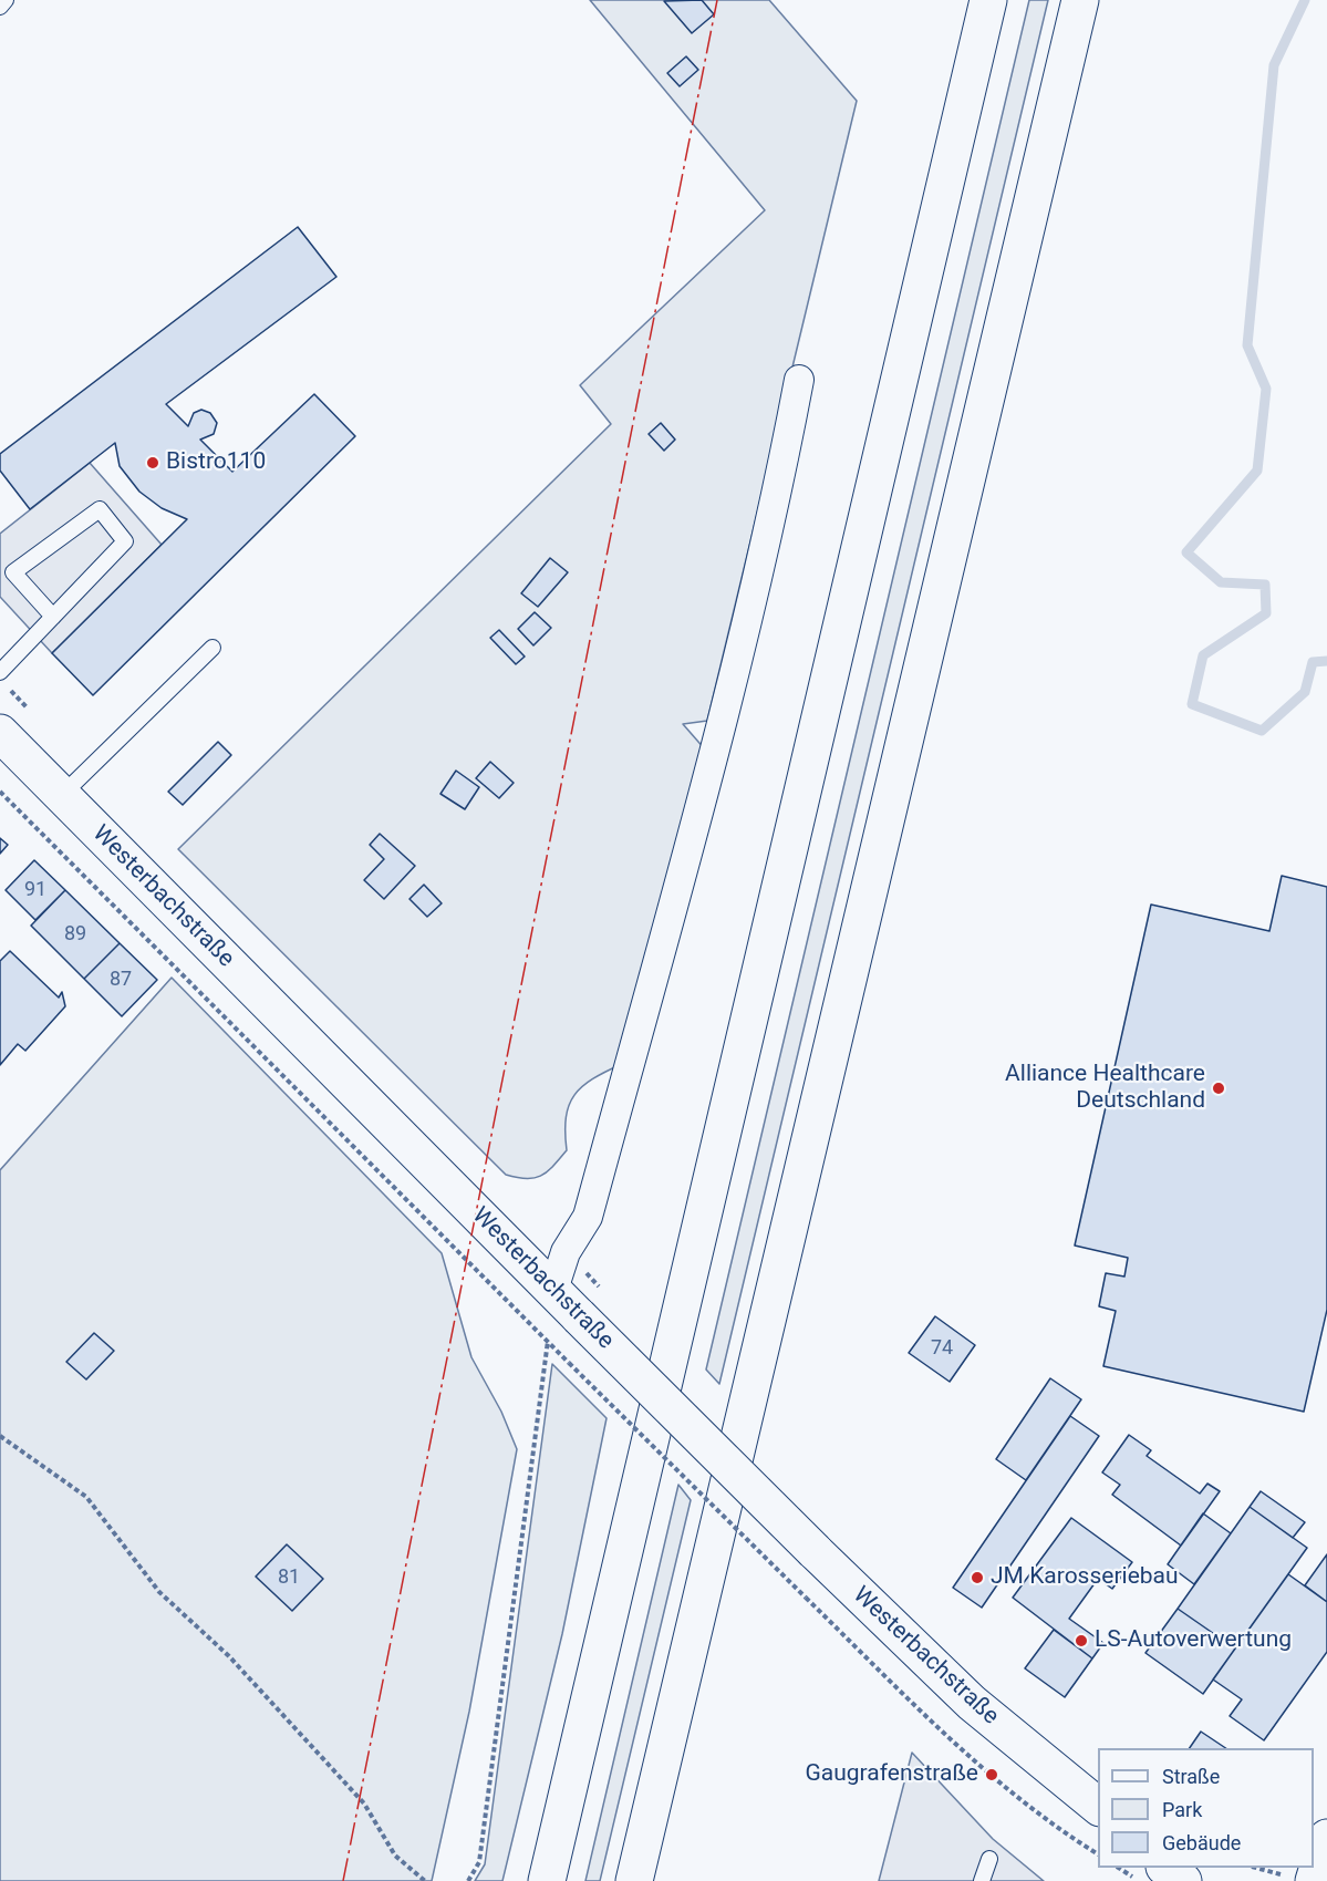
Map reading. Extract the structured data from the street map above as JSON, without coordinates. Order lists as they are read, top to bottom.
{
  "streets": {
    "main road": ["Westerbachstraße"]
  },
  "places": [
    "Bistro110",
    "Alliance Healthcare Deutschland",
    "JM Karosseriebau",
    "LS-Autoverwertung",
    "Gaugrafenstraße"
  ],
  "house_numbers": [
    "91",
    "89",
    "87",
    "74",
    "81"
  ],
  "legend": ["Straße", "Park", "Gebäude"]
}
